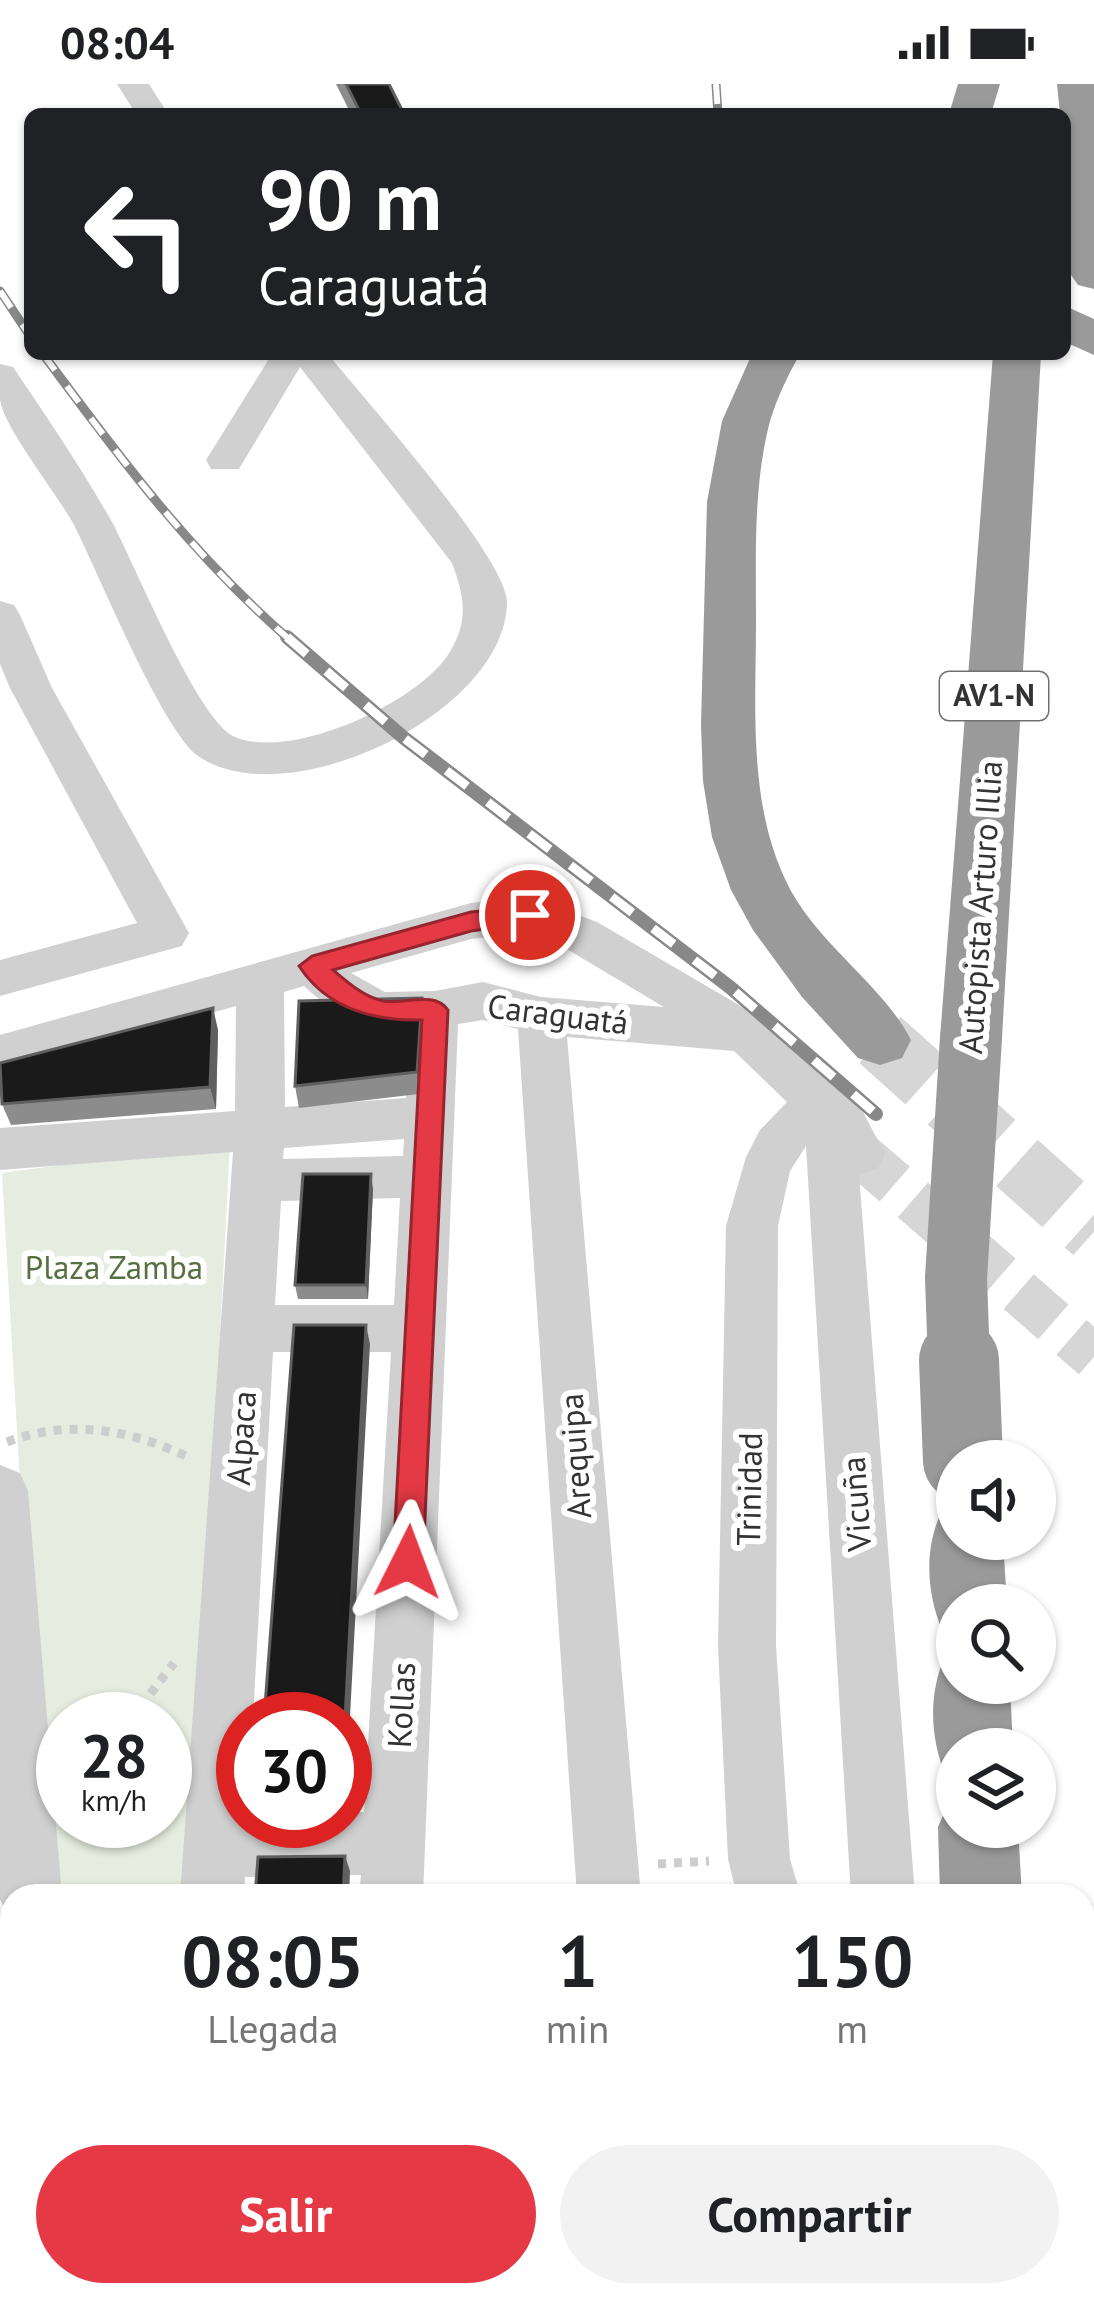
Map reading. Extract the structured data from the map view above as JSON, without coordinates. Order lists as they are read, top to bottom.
{
  "streets": {
    "highway": ["AV1-N", "Autopista Arturo Illia"],
    "street": [
      "Caraguatá",
      "Alpaca",
      "Arequipa",
      "Trinidad",
      "Vicuña",
      "Kollas"
    ]
  },
  "crossings": [
    ["Caraguatá", "Alpaca"],
    ["Caraguatá", "Arequipa"],
    ["Caraguatá", "Kollas"],
    ["Trinidad", "Vicuña"]
  ],
  "parks": ["Plaza Zamba"],
  "page": {
    "status": "08:04",
    "turn": ["90 m", "Caraguatá"],
    "speed": "28 km/h",
    "limit": "30",
    "eta": [
      "08:05",
      "Llegada",
      "1",
      "min",
      "150",
      "m"
    ],
    "buttons": ["Salir", "Compartir"]
  }
}
